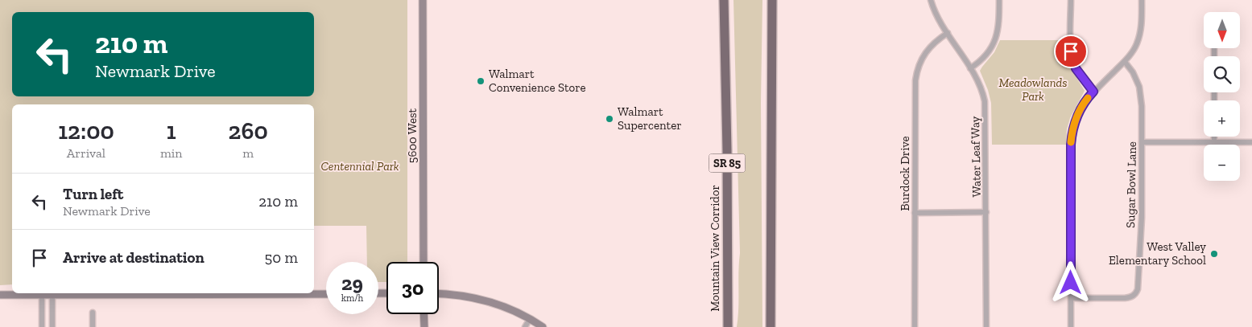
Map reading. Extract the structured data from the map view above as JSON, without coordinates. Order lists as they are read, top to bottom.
{
  "streets": {
    "highway": ["SR 85", "Mountain View Corridor"],
    "main road": ["5600 West"],
    "street": ["Water Leaf Way", "Burdock Drive", "Sugar Bowl Lane"]
  },
  "crossings": [
    ["Water Leaf Way", "Burdock Drive"]
  ],
  "parks": ["Meadowlands Park", "Centennial Park"],
  "places": ["Walmart Convenience Store", "Walmart Supercenter", "West Valley Elementary School"],
  "north": "bottom",
  "page": {
    "map_buttons": ["+", "−"],
    "turn": ["210 m", "Newmark Drive"],
    "eta": [
      "12:00",
      "Arrival",
      "1",
      "min",
      "260",
      "m"
    ],
    "list": [
      {
        "name": "Turn left",
        "note": "Newmark Drive",
        "value": "210 m"
      },
      {
        "name": "Arrive at destination",
        "value": "50 m"
      }
    ],
    "speed": "29 km/h",
    "limit": "30"
  }
}
